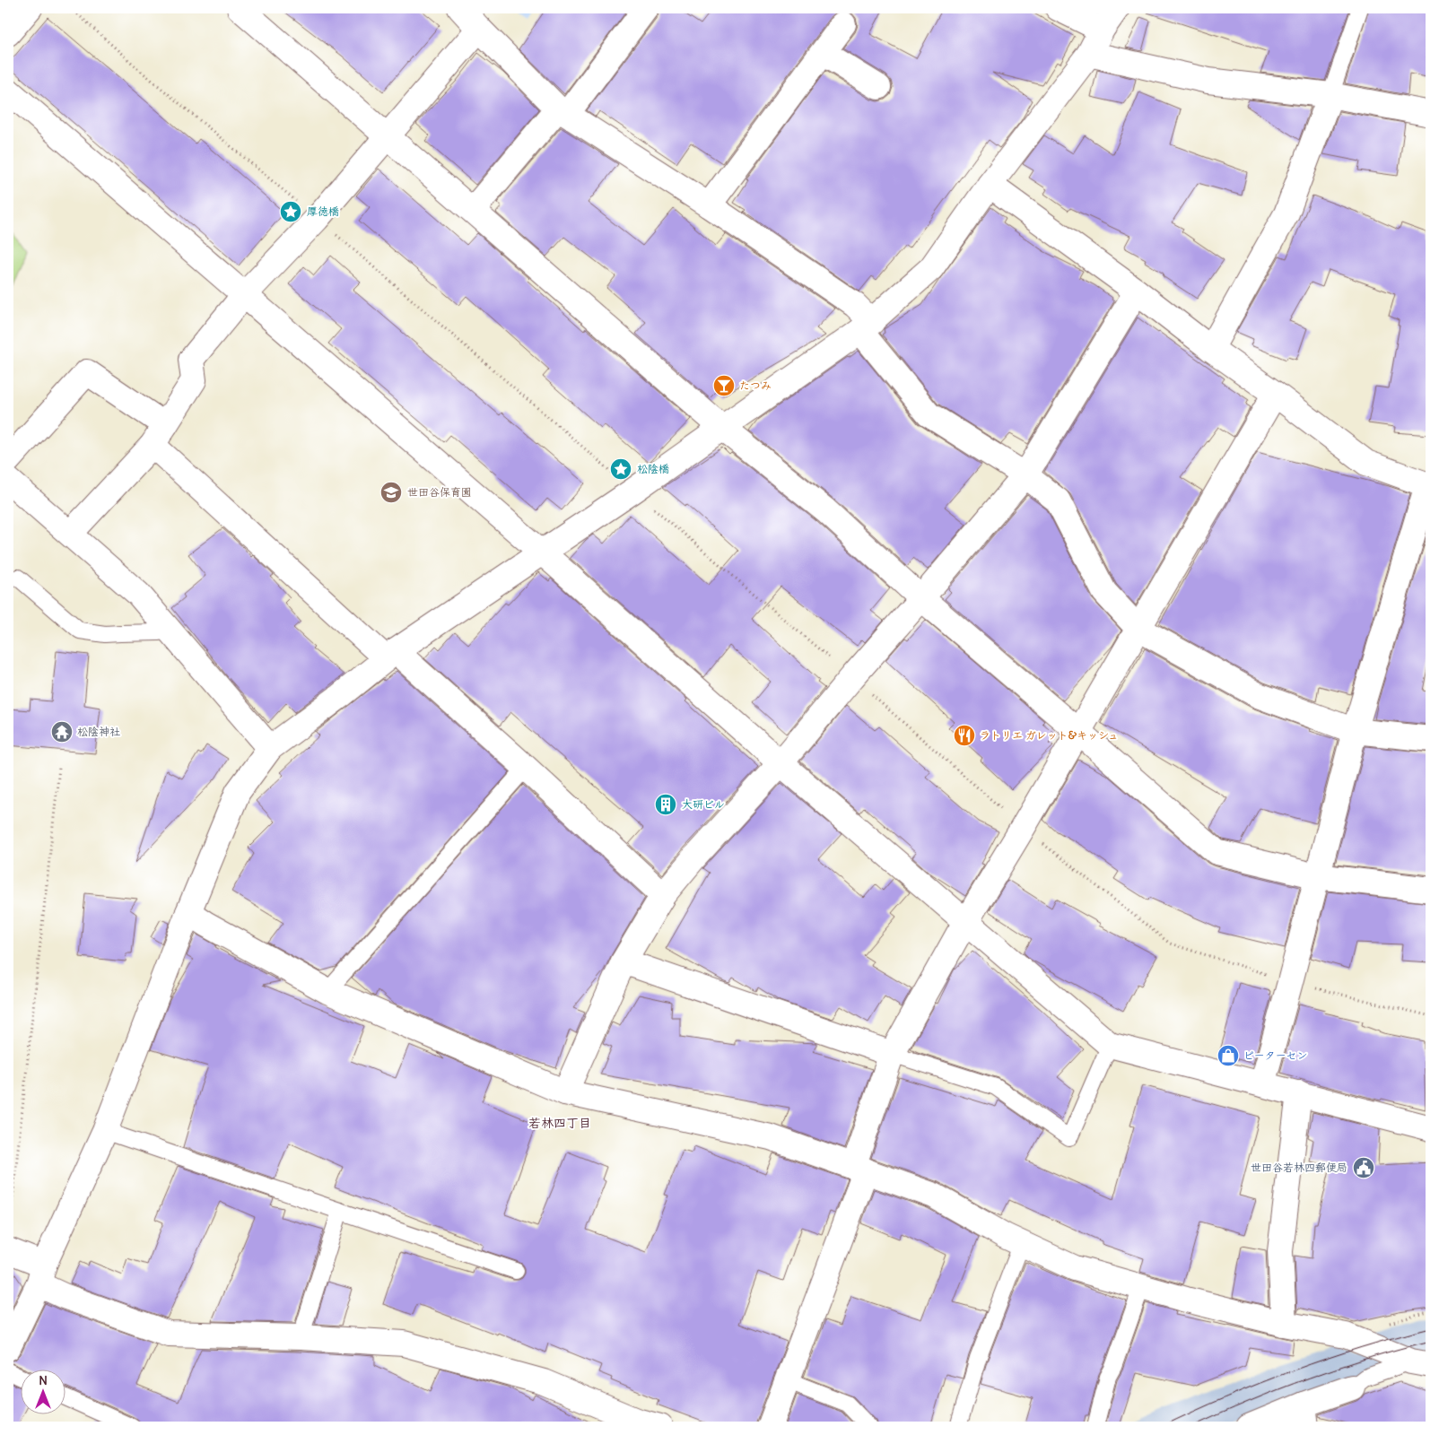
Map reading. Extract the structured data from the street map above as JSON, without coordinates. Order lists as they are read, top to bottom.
{
  "districts": ["若林四丁目"],
  "places": {
    "place": ["厚徳橋", "松陰橋"],
    "bar": ["たつみ"],
    "school or university": ["世田谷保育園"],
    "temple": ["松陰神社"],
    "restaurant": ["ラトリエ ガレット&キッシュ"],
    "building": ["大研ビル"],
    "shop": ["ピーターセン"],
    "public building": ["世田谷若林四郵便局"]
  },
  "north": "top"
}
